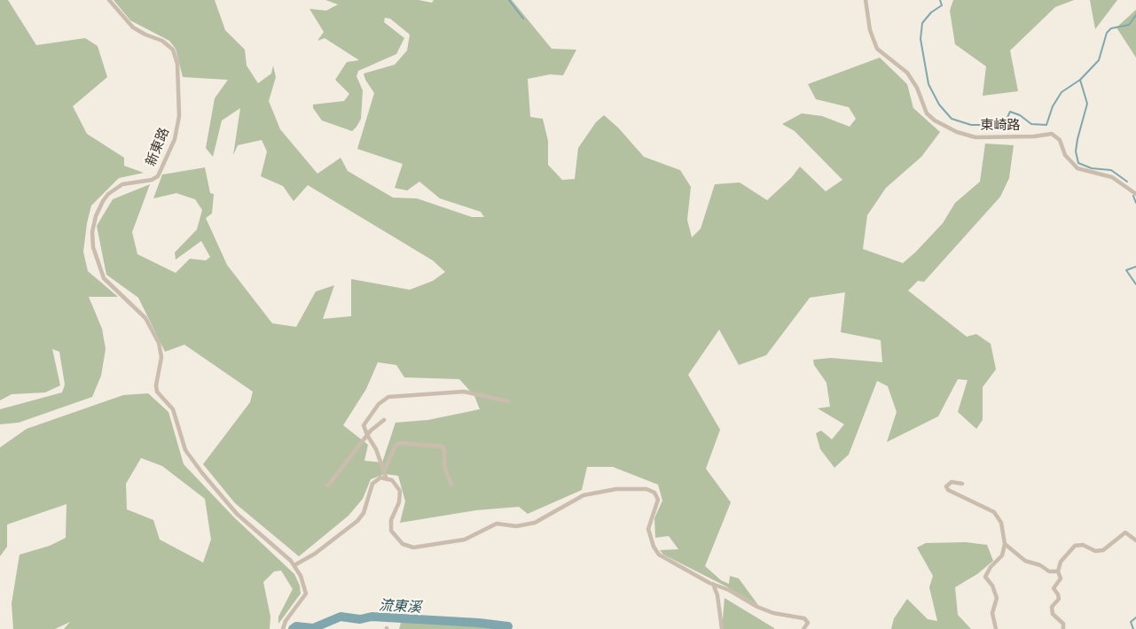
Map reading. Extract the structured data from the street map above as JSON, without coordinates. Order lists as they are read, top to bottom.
{
  "streets": {
    "street": ["東崎路", "新東路"]
  },
  "water": ["流東溪"]
}
